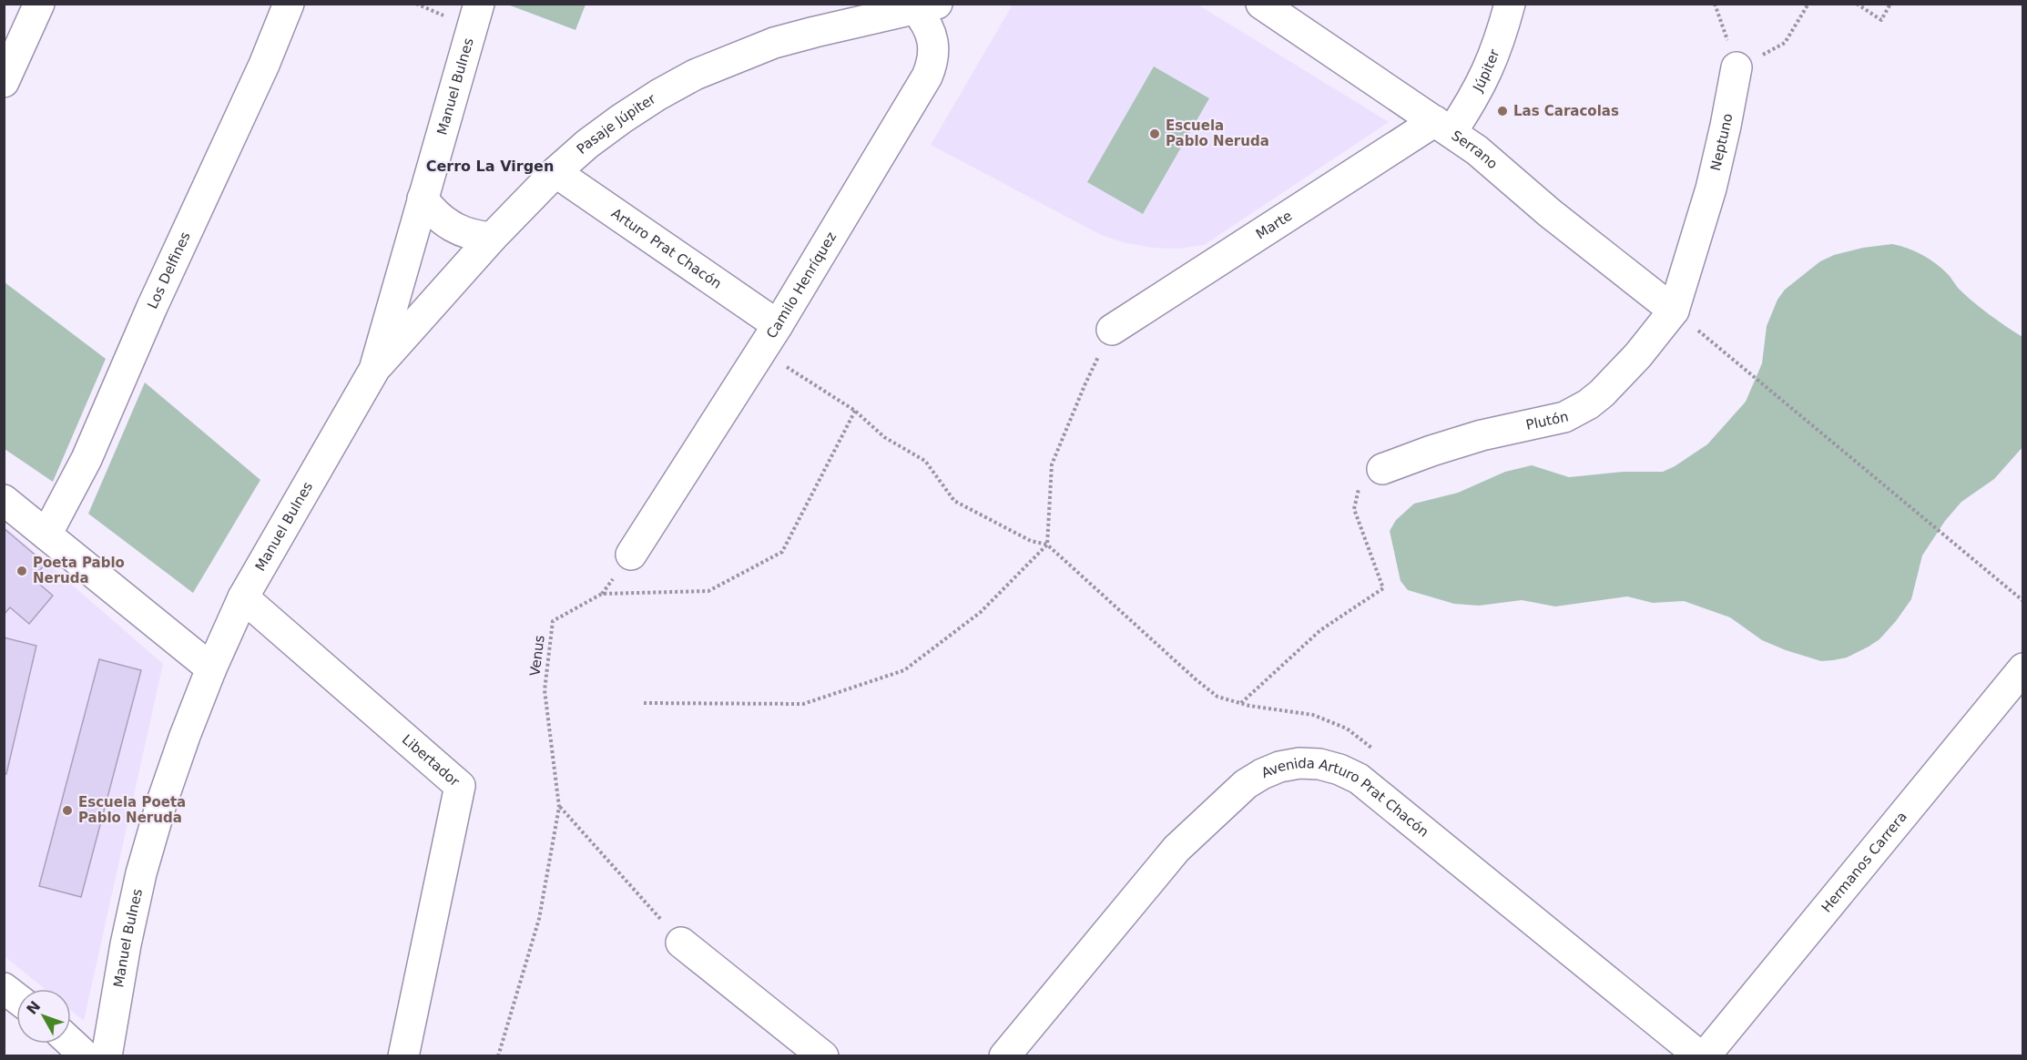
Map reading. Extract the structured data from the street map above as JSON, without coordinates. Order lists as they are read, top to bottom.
{
  "streets": {
    "street": [
      "Júpiter",
      "Manuel Bulnes",
      "Pasaje Júpiter",
      "Neptuno",
      "Serrano",
      "Marte",
      "Arturo Prat Chacón",
      "Los Delfines",
      "Camilo Henríquez",
      "Plutón",
      "Libertador",
      "Avenida Arturo Prat Chacón",
      "Hermanos Carrera"
    ],
    "path": ["Venus"]
  },
  "crossings": [
    ["Júpiter", "Serrano"],
    ["Júpiter", "Marte"],
    ["Manuel Bulnes", "Pasaje Júpiter"],
    ["Manuel Bulnes", "Libertador"],
    ["Pasaje Júpiter", "Arturo Prat Chacón"],
    ["Pasaje Júpiter", "Camilo Henríquez"],
    ["Neptuno", "Serrano"],
    ["Neptuno", "Plutón"],
    ["Serrano", "Marte"],
    ["Serrano", "Plutón"],
    ["Arturo Prat Chacón", "Camilo Henríquez"]
  ],
  "districts": ["Cerro La Virgen"],
  "places": [
    "Las Caracolas",
    "Escuela Pablo Neruda",
    "Poeta Pablo Neruda",
    "Escuela Poeta Pablo Neruda"
  ],
  "north": "top left"
}
